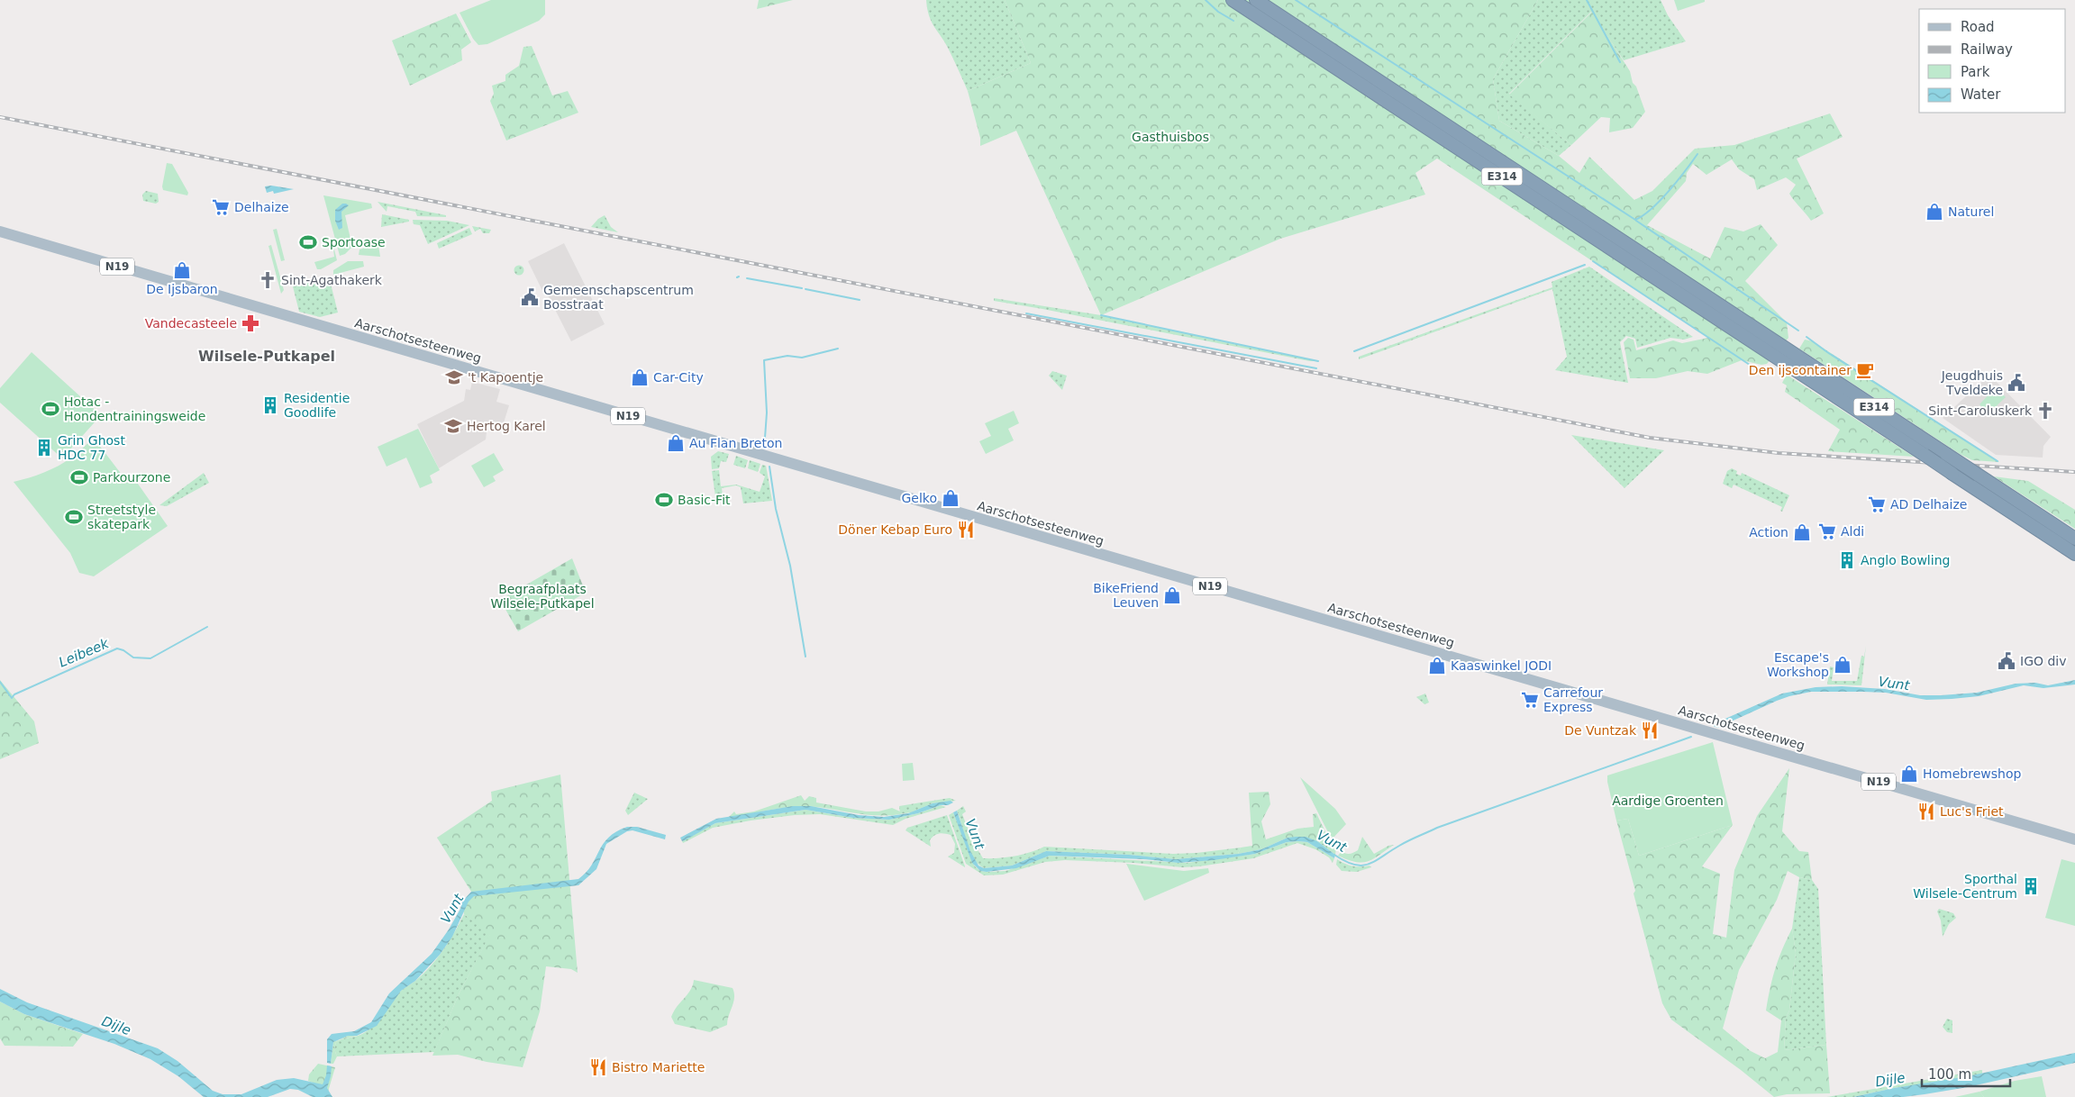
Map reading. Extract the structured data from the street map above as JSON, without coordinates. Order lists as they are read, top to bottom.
{
  "streets": {
    "highway": ["E314"],
    "main road": ["N19", "Aarschotsesteenweg"]
  },
  "districts": ["Wilsele-Putkapel"],
  "water": ["Leibeek", "Vunt", "Dijle"],
  "parks": ["Gasthuisbos", "Begraafplaats Wilsele-Putkapel", "Aardige Groenten"],
  "places": {
    "supermarket": [
      "Delhaize",
      "AD Delhaize",
      "Aldi",
      "Carrefour Express"
    ],
    "shop": [
      "Naturel",
      "De Ijsbaron",
      "Car-City",
      "Au Flan Breton",
      "Gelko",
      "Action",
      "BikeFriend Leuven",
      "Escape's Workshop",
      "Kaaswinkel JODI",
      "Homebrewshop"
    ],
    "sports": [
      "Sportoase",
      "Hotac - Hondentrainingsweide",
      "Parkourzone",
      "Basic-Fit",
      "Streetstyle skatepark"
    ],
    "church": ["Sint-Agathakerk", "Sint-Caroluskerk"],
    "public building": ["Gemeenschapscentrum Bosstraat", "Jeugdhuis Tveldeke", "IGO div"],
    "pharmacy": ["Vandecasteele"],
    "cafe": ["Den ijscontainer"],
    "school or university": ["'t Kapoentje", "Hertog Karel"],
    "building": [
      "Residentie Goodlife",
      "Grin Ghost HDC 77",
      "Anglo Bowling",
      "Sporthal Wilsele-Centrum"
    ],
    "restaurant": [
      "Döner Kebap Euro",
      "De Vuntzak",
      "Luc's Friet",
      "Bistro Mariette"
    ]
  },
  "legend": [
    "Road",
    "Railway",
    "Park",
    "Water"
  ],
  "scale_bar": "100 m"
}
